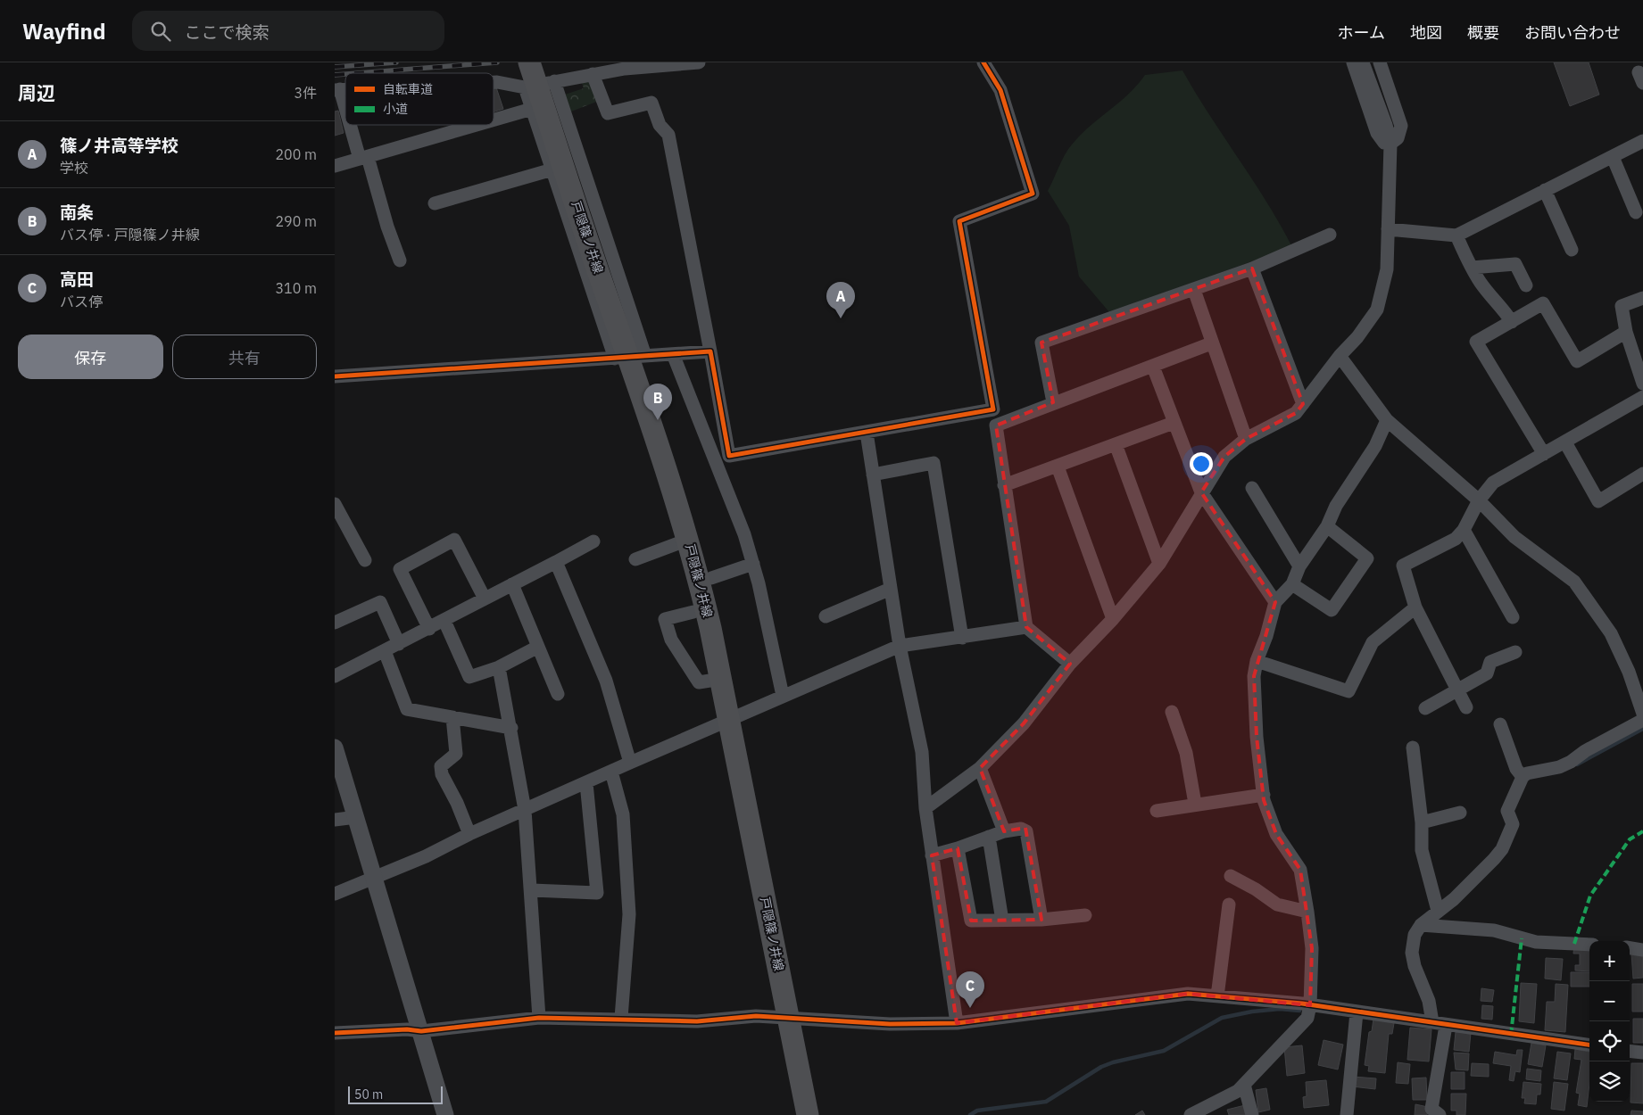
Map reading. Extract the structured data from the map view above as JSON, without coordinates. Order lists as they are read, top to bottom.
{
  "streets": {
    "main road": ["戸隠篠ノ井線"]
  },
  "legend": ["自転車道", "小道"],
  "scale_bar": "50 m",
  "page": {
    "header": "Wayfind",
    "search": "ここで検索",
    "nav": [
      "ホーム",
      "地図",
      "概要",
      "お問い合わせ"
    ],
    "heading": ["周辺", "3件"],
    "list": [
      {
        "mark": "A",
        "name": "篠ノ井高等学校",
        "note": "学校",
        "value": "200 m"
      },
      {
        "mark": "B",
        "name": "南条",
        "note": "バス停 · 戸隠篠ノ井線",
        "value": "290 m"
      },
      {
        "mark": "C",
        "name": "高田",
        "note": "バス停",
        "value": "310 m"
      }
    ],
    "pins": ["A", "B", "C"],
    "buttons": ["保存", "共有"],
    "map_buttons": ["+", "−"],
    "scale": "50 m"
  }
}
